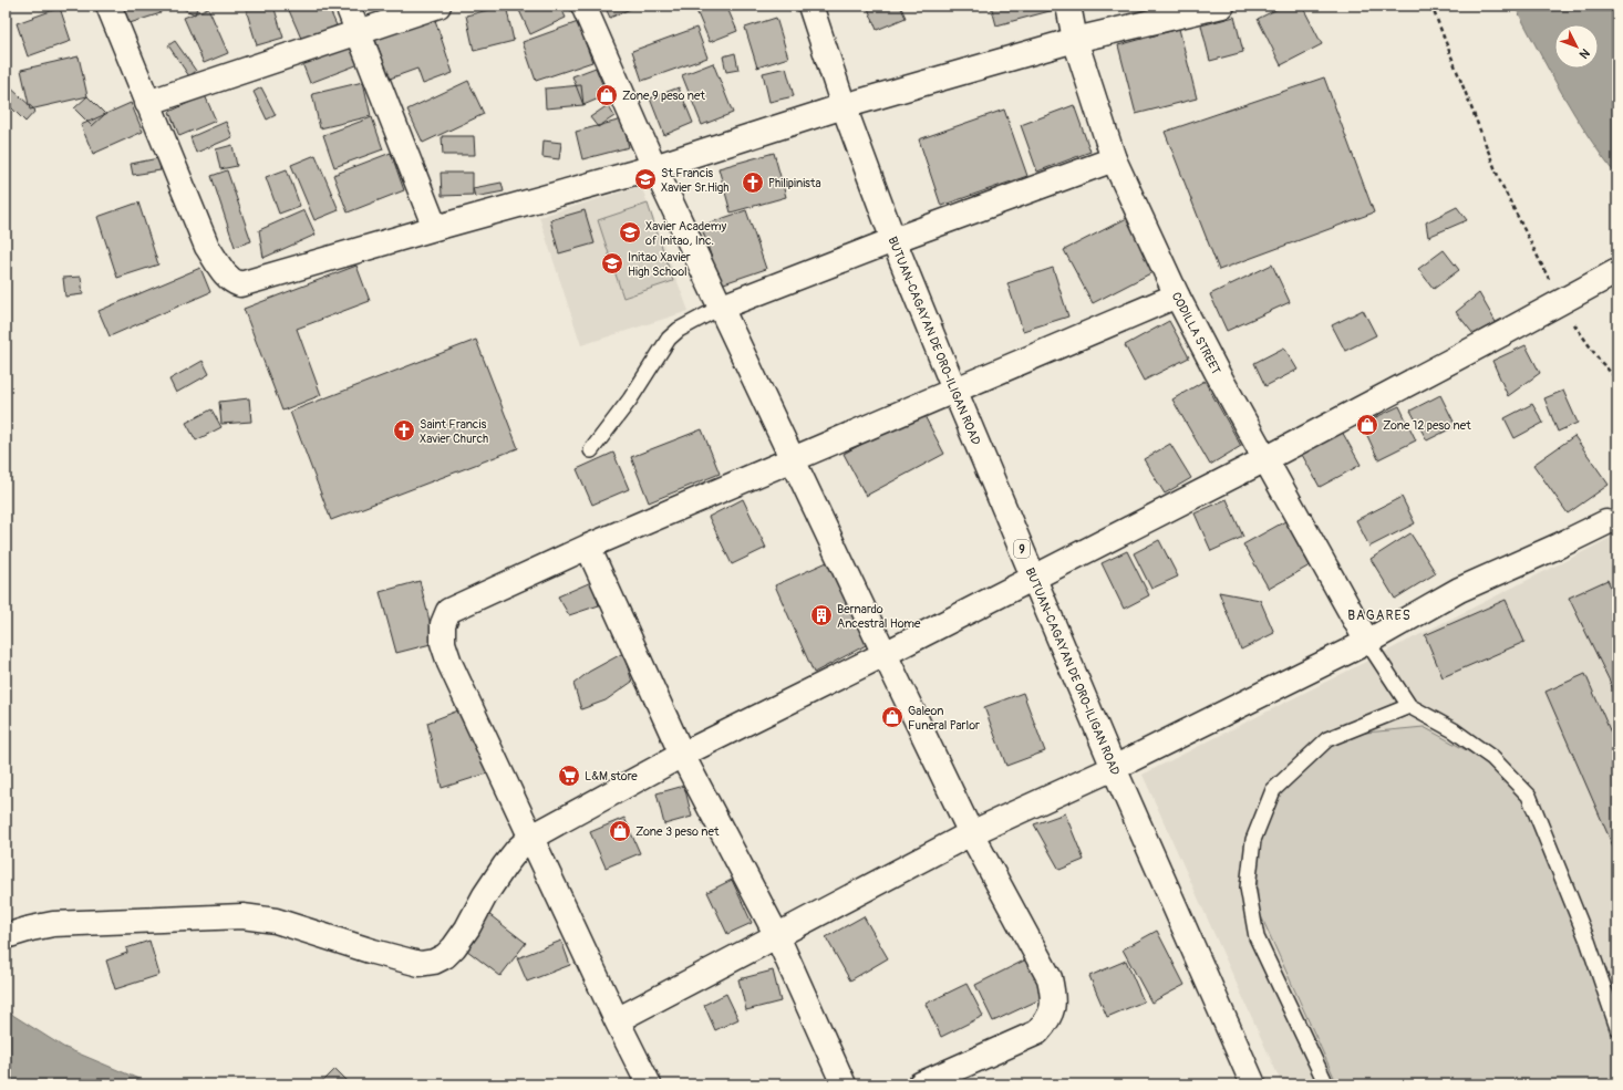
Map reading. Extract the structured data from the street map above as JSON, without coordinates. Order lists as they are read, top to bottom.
{
  "streets": {
    "main road": ["CODILLA STREET", "BUTUAN-CAGAYAN DE ORO-ILIGAN ROAD", "9"]
  },
  "districts": ["BAGARES"],
  "places": {
    "shop": [
      "Zone 9 peso net",
      "Zone 12 peso net",
      "Galeon Funeral Parlor",
      "Zone 3 peso net"
    ],
    "school or university": ["St.Francis Xavier Sr.High", "Xavier Academy of Initao, Inc.", "Initao Xavier High School"],
    "church": ["Philipinista", "Saint Francis Xavier Church"],
    "building": ["Bernardo Ancestral Home"],
    "supermarket": ["L&M store"]
  },
  "north": "bottom right"
}
